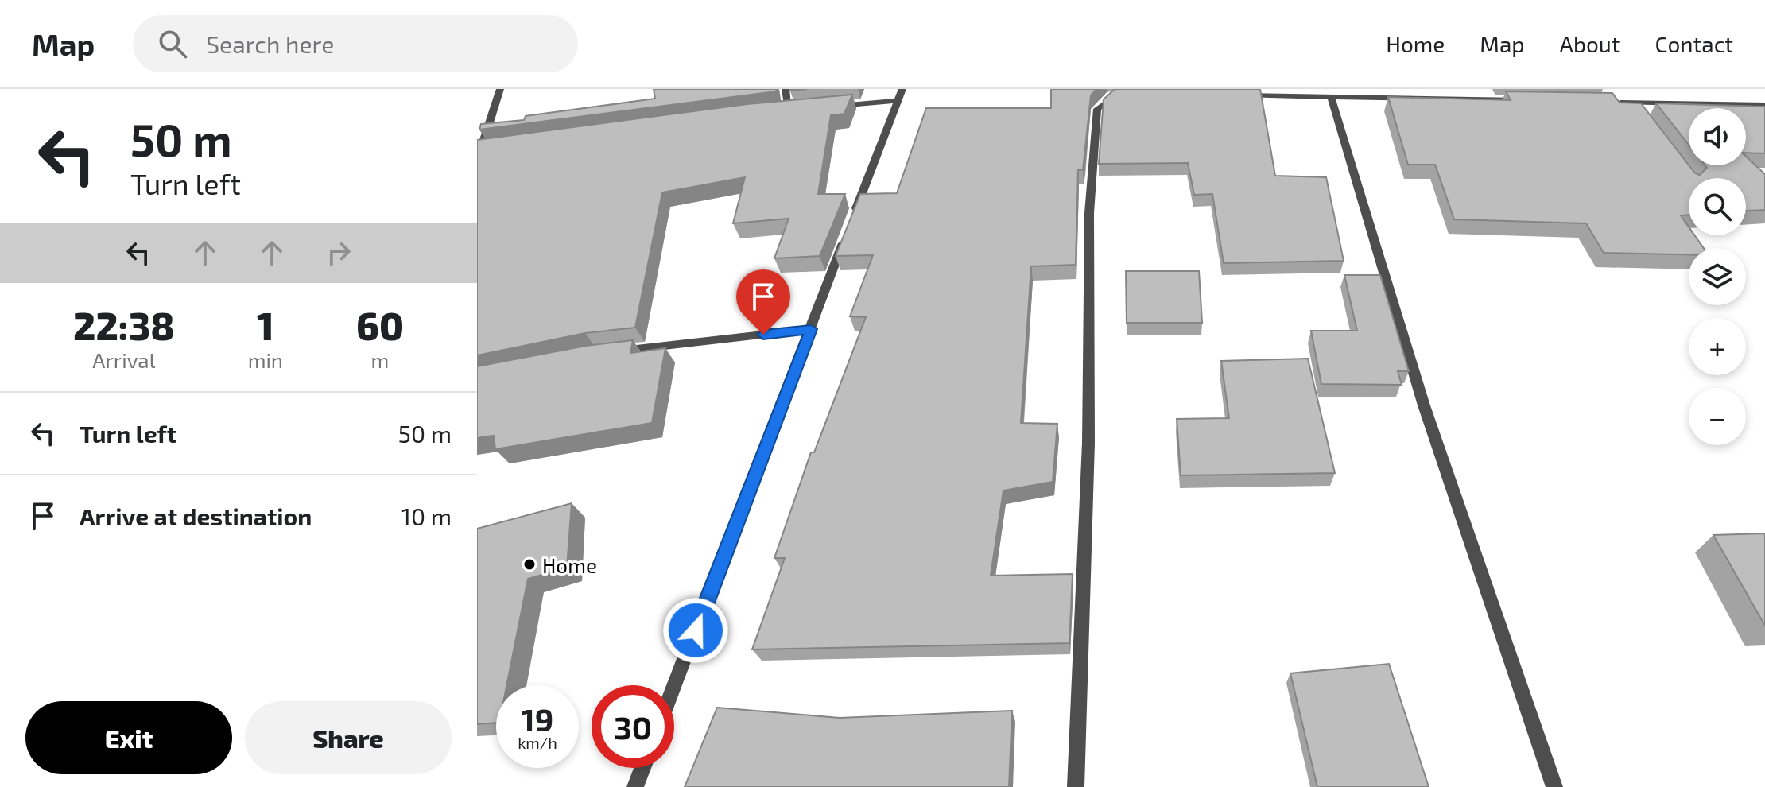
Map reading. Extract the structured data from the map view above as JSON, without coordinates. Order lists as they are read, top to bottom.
{
  "places": ["Home"],
  "page": {
    "header": "Map",
    "search": "Search here",
    "nav": [
      "Home",
      "Map",
      "About",
      "Contact"
    ],
    "turn": ["50 m", "Turn left"],
    "map_buttons": ["+", "−"],
    "eta": [
      "22:38",
      "Arrival",
      "1",
      "min",
      "60",
      "m"
    ],
    "list": [
      {
        "name": "Turn left",
        "value": "50 m"
      },
      {
        "name": "Arrive at destination",
        "value": "10 m"
      }
    ],
    "speed": "19 km/h",
    "limit": "30",
    "buttons": ["Exit", "Share"]
  }
}
